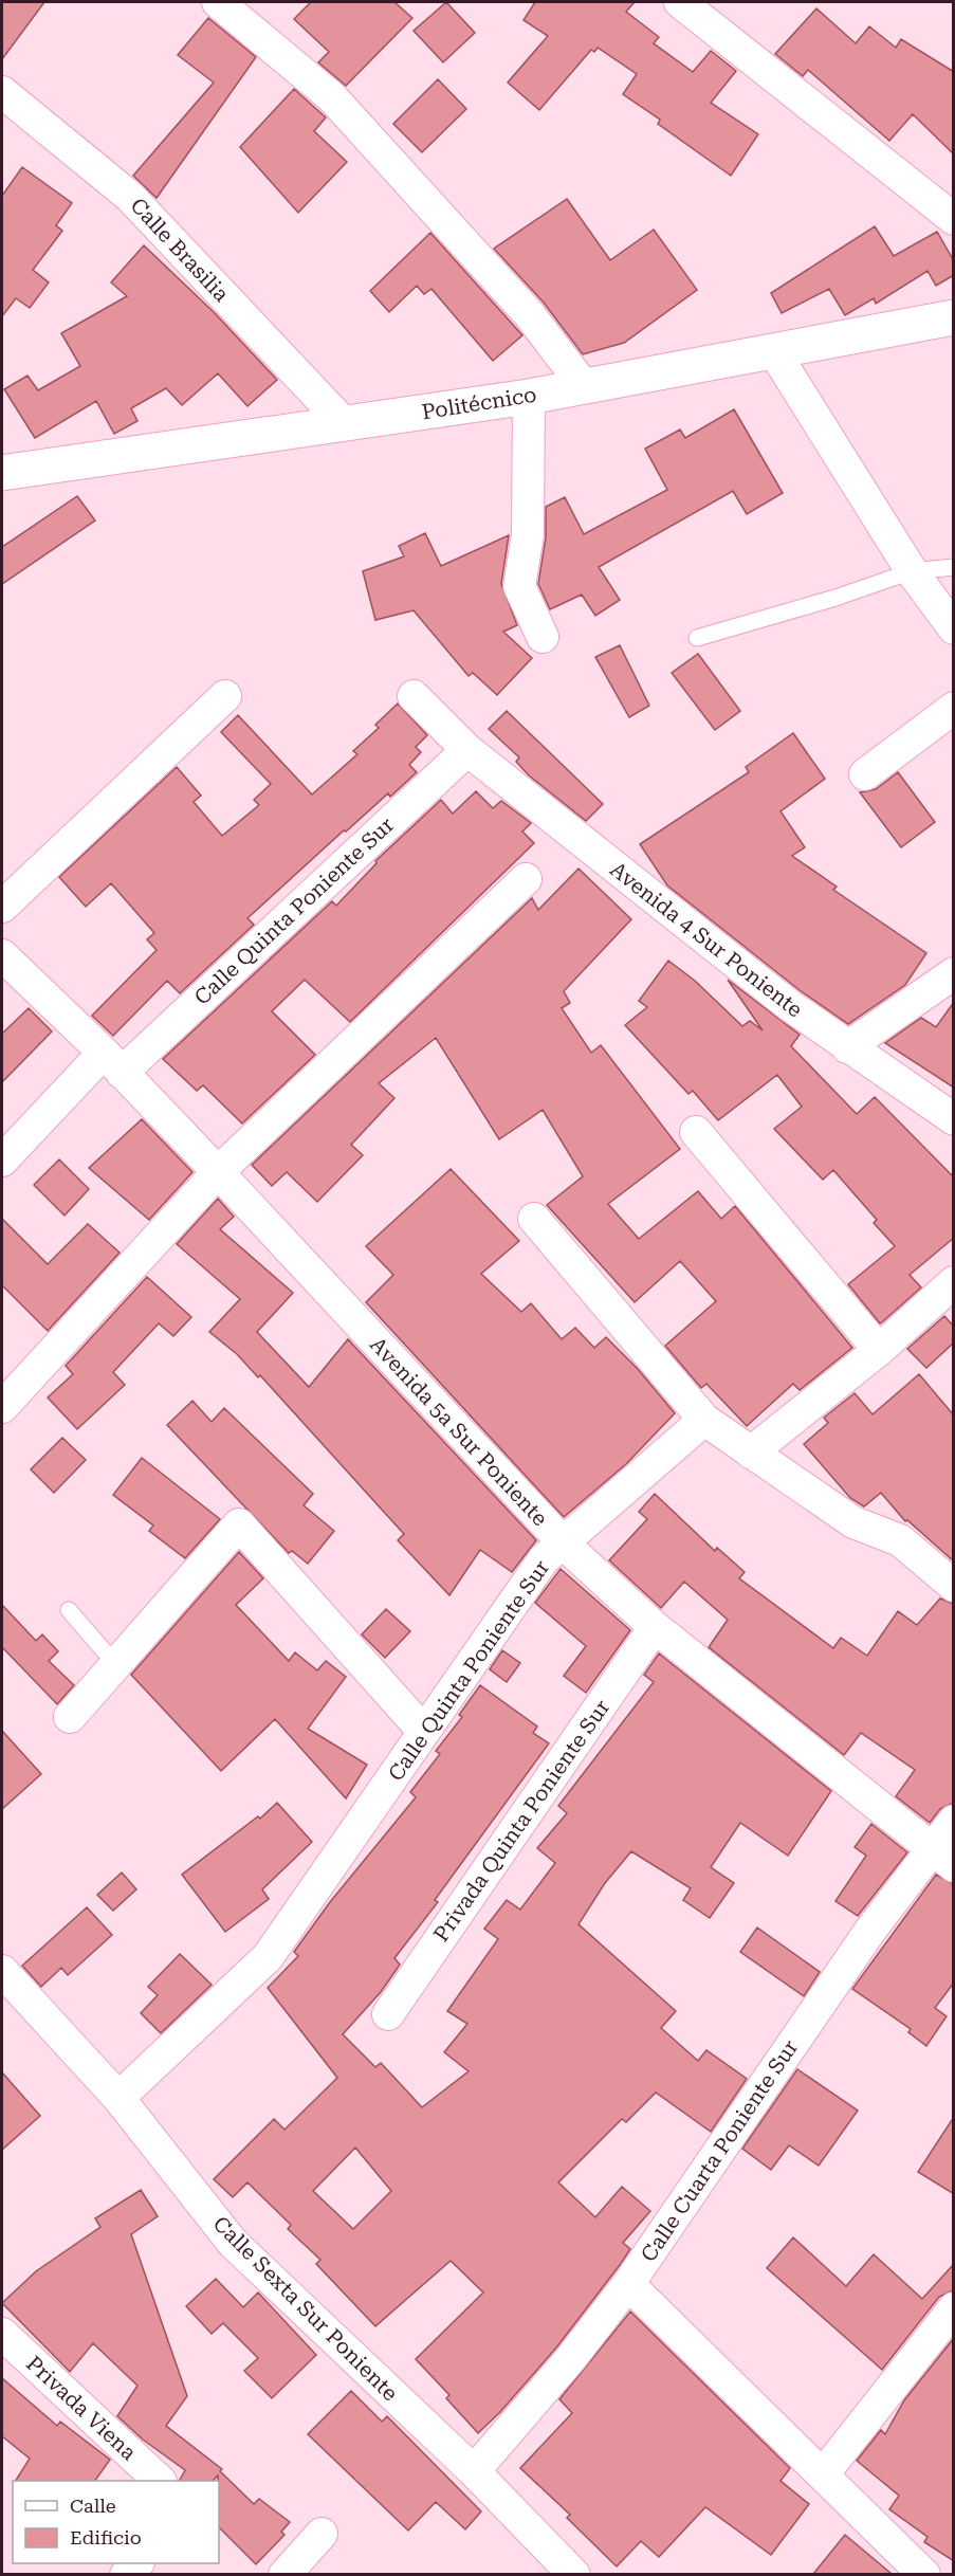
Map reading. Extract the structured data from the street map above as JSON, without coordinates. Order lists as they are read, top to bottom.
{
  "streets": {
    "street": [
      "Calle Brasilia",
      "Politécnico",
      "Calle Quinta Poniente Sur",
      "Avenida 4 Sur Poniente",
      "Avenida 5a Sur Poniente",
      "Privada Quinta Poniente Sur",
      "Calle Cuarta Poniente Sur",
      "Calle Sexta Sur Poniente",
      "Privada Viena"
    ]
  },
  "crossings": [
    ["Calle Brasilia", "Politécnico"],
    ["Calle Quinta Poniente Sur", "Avenida 4 Sur Poniente"],
    ["Calle Quinta Poniente Sur", "Avenida 5a Sur Poniente"],
    ["Calle Quinta Poniente Sur", "Calle Sexta Sur Poniente"],
    ["Avenida 5a Sur Poniente", "Privada Quinta Poniente Sur"],
    ["Avenida 5a Sur Poniente", "Calle Cuarta Poniente Sur"],
    ["Calle Cuarta Poniente Sur", "Calle Sexta Sur Poniente"]
  ],
  "legend": ["Calle", "Edificio"]
}
